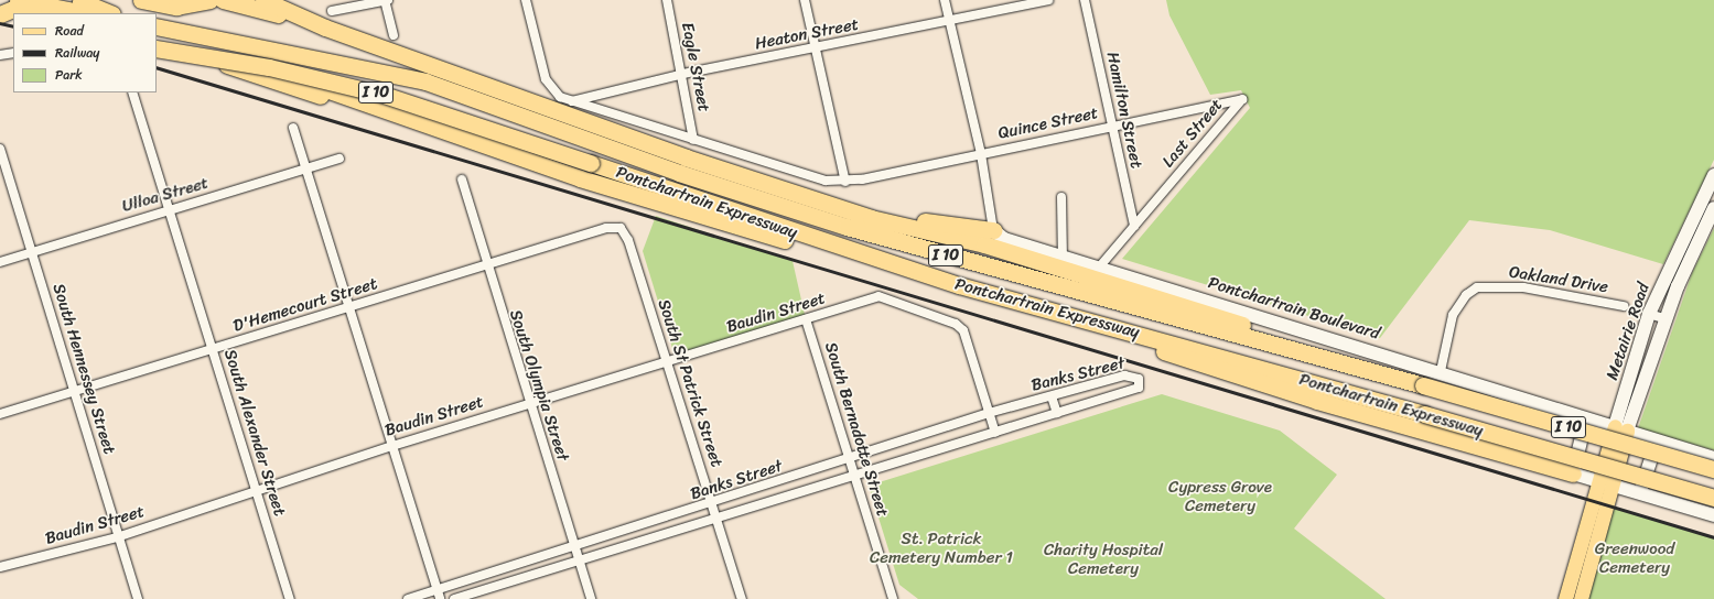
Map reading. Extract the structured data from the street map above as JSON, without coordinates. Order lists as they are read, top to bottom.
{
  "streets": {
    "highway": ["I 10", "Pontchartrain Expressway"],
    "main road": ["Metairie Road"],
    "street": [
      "Heaton Street",
      "Eagle Street",
      "Hamilton Street",
      "Quince Street",
      "Last Street",
      "Ulloa Street",
      "Oakland Drive",
      "D'Hemecourt Street",
      "Pontchartrain Boulevard",
      "Baudin Street",
      "South Hennessey Street",
      "Banks Street",
      "South St Patrick Street",
      "South Olympia Street",
      "South Bernadotte Street",
      "South Alexander Street"
    ]
  },
  "crossings": [
    ["Heaton Street", "Eagle Street"],
    ["Heaton Street", "Quince Street"],
    ["Eagle Street", "Quince Street"],
    ["Hamilton Street", "Quince Street"],
    ["Hamilton Street", "Last Street"],
    ["Quince Street", "Last Street"],
    ["Last Street", "Pontchartrain Boulevard"],
    ["Ulloa Street", "South Hennessey Street"],
    ["Ulloa Street", "South Alexander Street"],
    ["Oakland Drive", "Pontchartrain Boulevard"],
    ["D'Hemecourt Street", "South Hennessey Street"],
    ["D'Hemecourt Street", "South St Patrick Street"],
    ["D'Hemecourt Street", "South Olympia Street"],
    ["D'Hemecourt Street", "South Alexander Street"],
    ["Pontchartrain Boulevard", "Metairie Road"],
    ["Baudin Street", "South Hennessey Street"],
    ["Baudin Street", "Banks Street"],
    ["Baudin Street", "South St Patrick Street"],
    ["Baudin Street", "South Olympia Street"],
    ["Baudin Street", "South Bernadotte Street"],
    ["Baudin Street", "South Alexander Street"],
    ["Banks Street", "South St Patrick Street"],
    ["Banks Street", "South Olympia Street"],
    ["Banks Street", "South Bernadotte Street"]
  ],
  "parks": [
    "Cypress Grove Cemetery",
    "St. Patrick Cemetery Number 1",
    "Greenwood Cemetery",
    "Charity Hospital Cemetery"
  ],
  "legend": ["Road", "Railway", "Park"]
}
